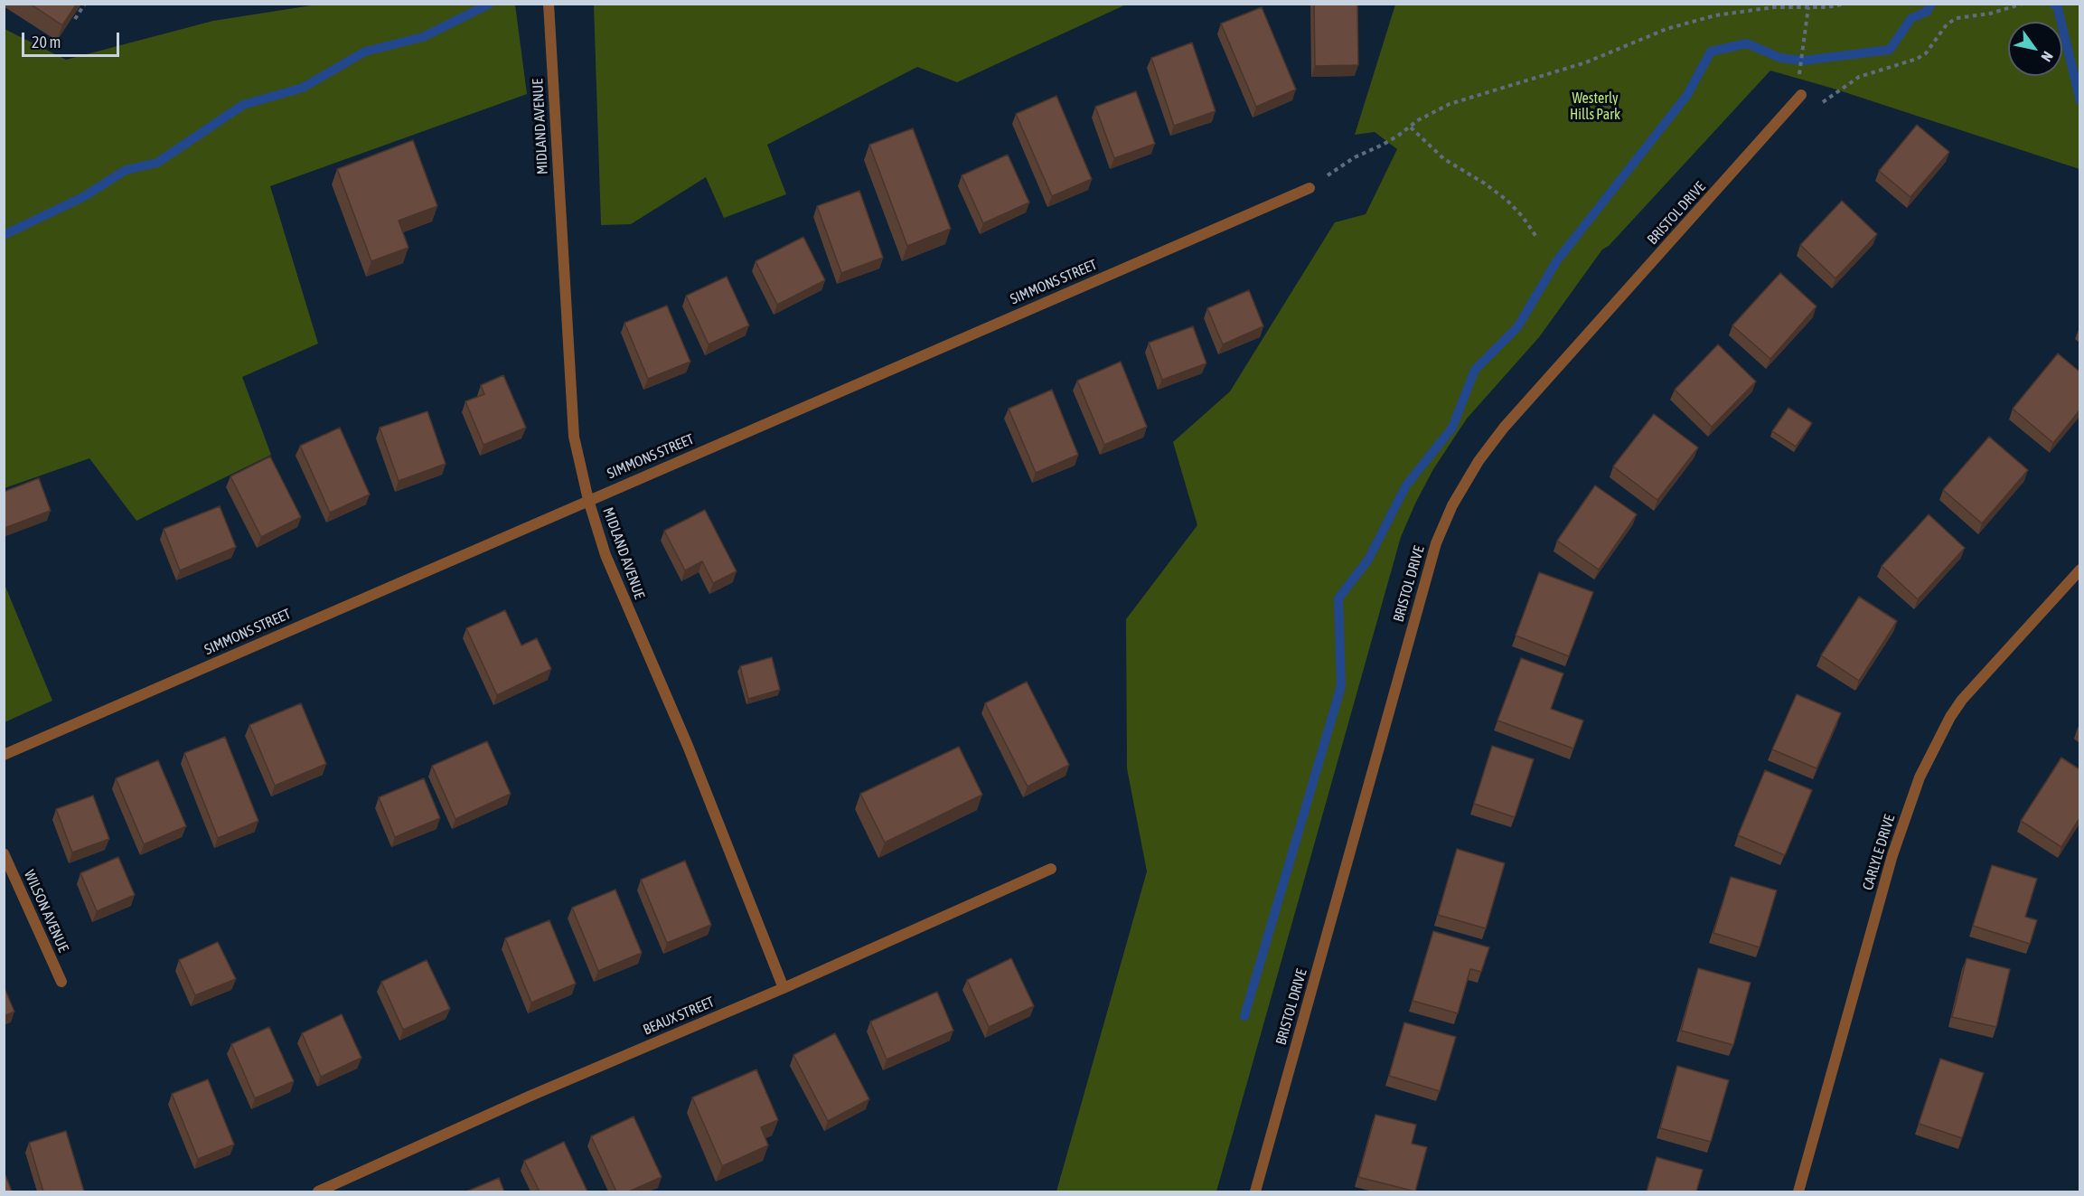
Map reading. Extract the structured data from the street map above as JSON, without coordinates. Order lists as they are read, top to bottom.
{
  "streets": {
    "street": [
      "MIDLAND AVENUE",
      "BRISTOL DRIVE",
      "SIMMONS STREET",
      "CARLYLE DRIVE",
      "WILSON AVENUE",
      "BEAUX STREET"
    ]
  },
  "crossings": [
    ["MIDLAND AVENUE", "SIMMONS STREET"],
    ["MIDLAND AVENUE", "BEAUX STREET"]
  ],
  "parks": ["Westerly Hills Park"],
  "scale_bar": "20 m",
  "north": "bottom right"
}
